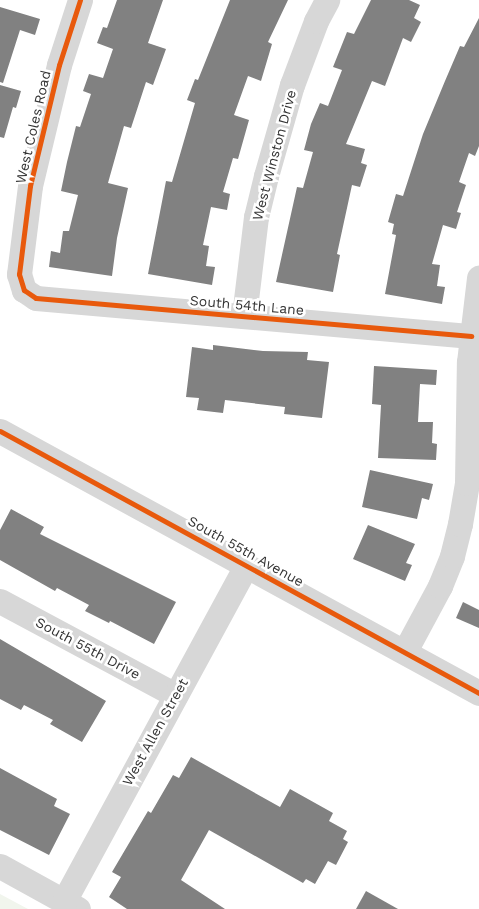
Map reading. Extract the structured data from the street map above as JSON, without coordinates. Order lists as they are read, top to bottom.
{
  "streets": {
    "street": [
      "West Coles Road",
      "West Winston Drive",
      "South 54th Lane",
      "South 55th Avenue",
      "South 55th Drive",
      "West Allen Street"
    ]
  },
  "crossings": [
    ["West Coles Road", "South 54th Lane"],
    ["West Winston Drive", "South 54th Lane"],
    ["South 55th Avenue", "West Allen Street"],
    ["South 55th Drive", "West Allen Street"]
  ]
}
